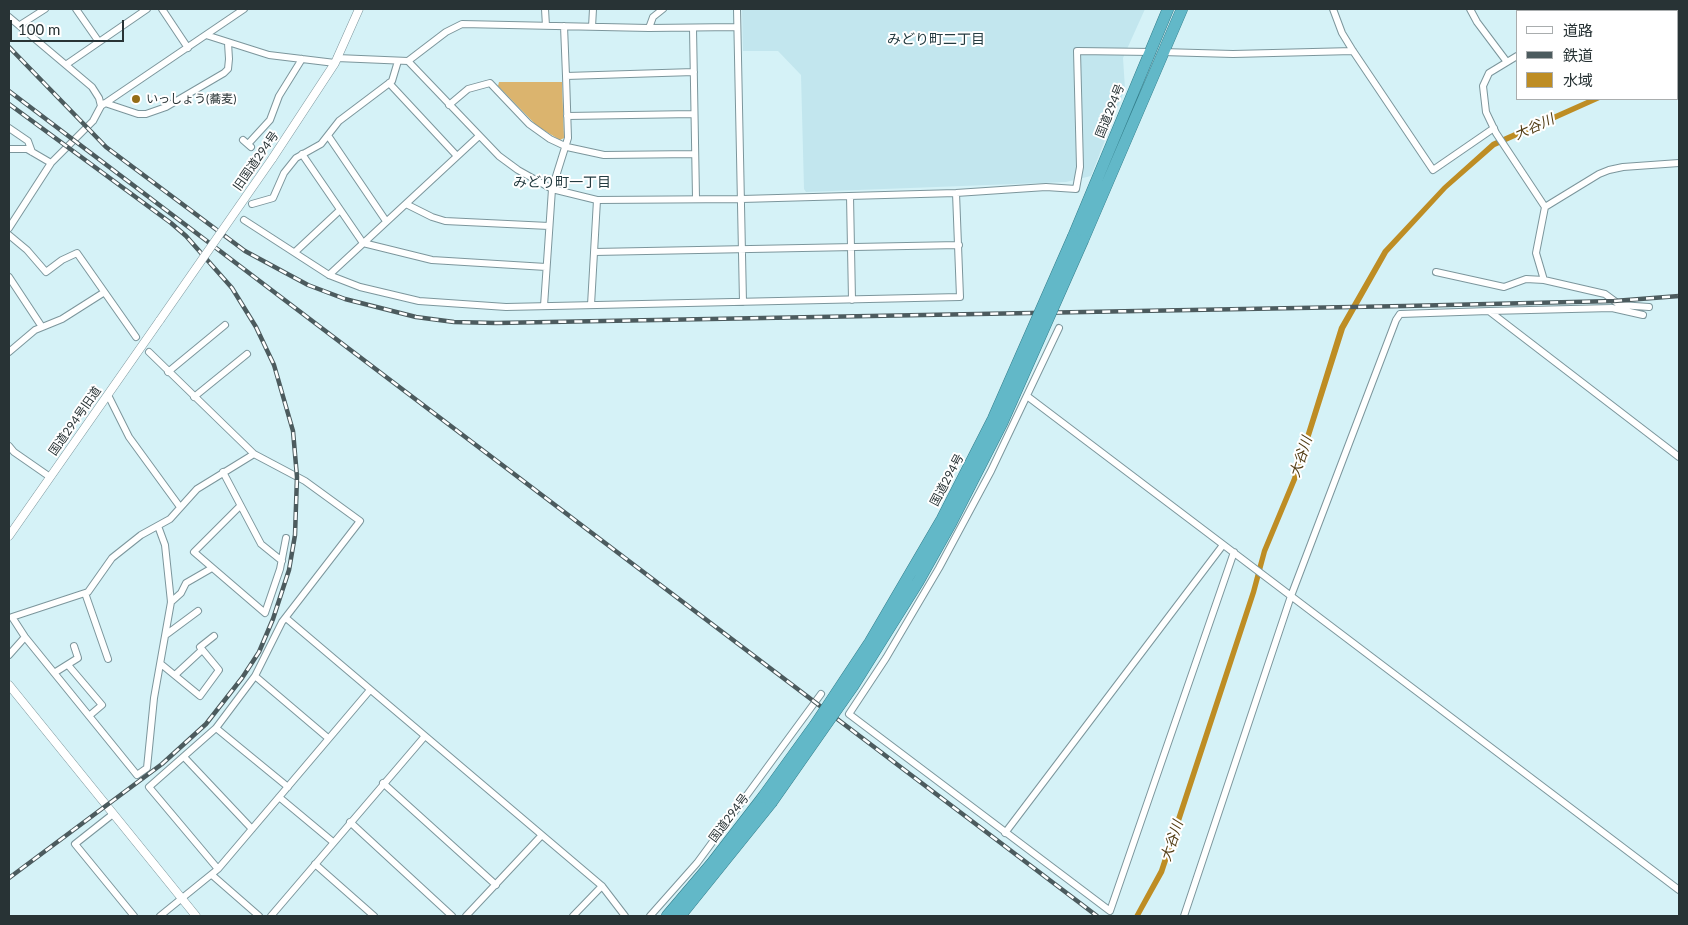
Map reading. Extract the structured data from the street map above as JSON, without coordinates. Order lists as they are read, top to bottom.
{
  "streets": {
    "highway": ["国道294号"],
    "street": ["旧国道294号", "国道294号旧道"]
  },
  "crossings": [
    ["旧国道294号", "国道294号旧道"]
  ],
  "districts": ["みどり町二丁目", "みどり町一丁目"],
  "water": ["大谷川"],
  "places": ["いっしょう(蕎麦)"],
  "legend": ["道路", "鉄道", "水域"],
  "scale_bar": "100 m"
}
